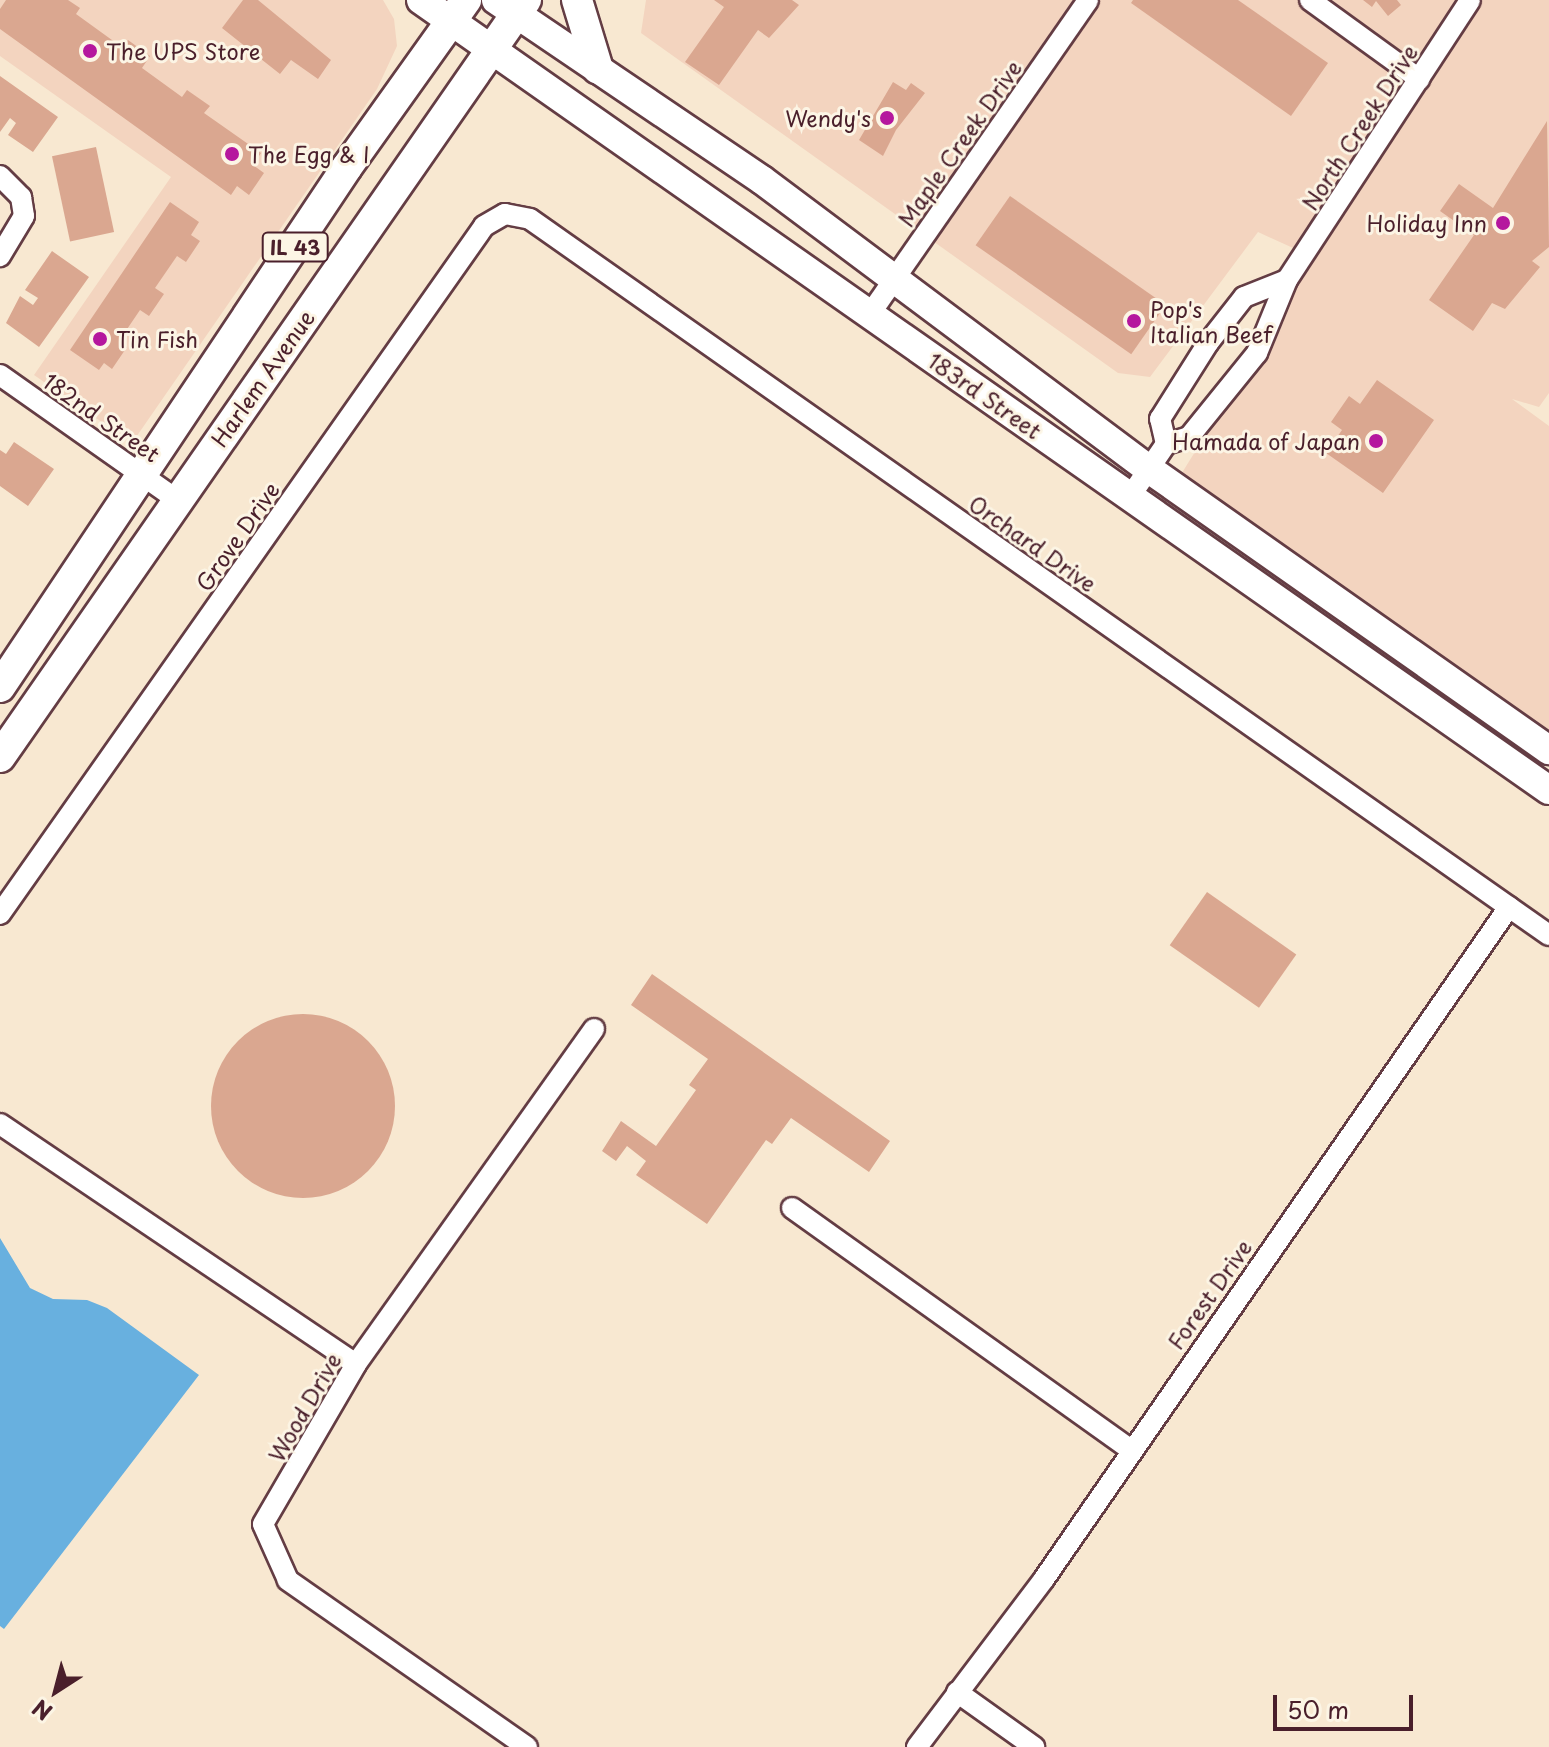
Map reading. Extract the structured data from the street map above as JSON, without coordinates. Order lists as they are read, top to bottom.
{
  "streets": {
    "main road": ["IL 43", "Harlem Avenue"],
    "street": [
      "North Creek Drive",
      "Maple Creek Drive",
      "183rd Street",
      "182nd Street",
      "Grove Drive",
      "Orchard Drive",
      "Forest Drive",
      "Wood Drive"
    ]
  },
  "crossings": [
    ["North Creek Drive", "183rd Street"],
    ["Maple Creek Drive", "183rd Street"],
    ["Harlem Avenue", "183rd Street"],
    ["Harlem Avenue", "182nd Street"],
    ["Grove Drive", "Orchard Drive"],
    ["Orchard Drive", "Forest Drive"]
  ],
  "places": [
    "The UPS Store",
    "Wendy's",
    "The Egg & I",
    "Holiday Inn",
    "Pop's Italian Beef",
    "Tin Fish",
    "Hamada of Japan"
  ],
  "scale_bar": "50 m",
  "north": "bottom left"
}
